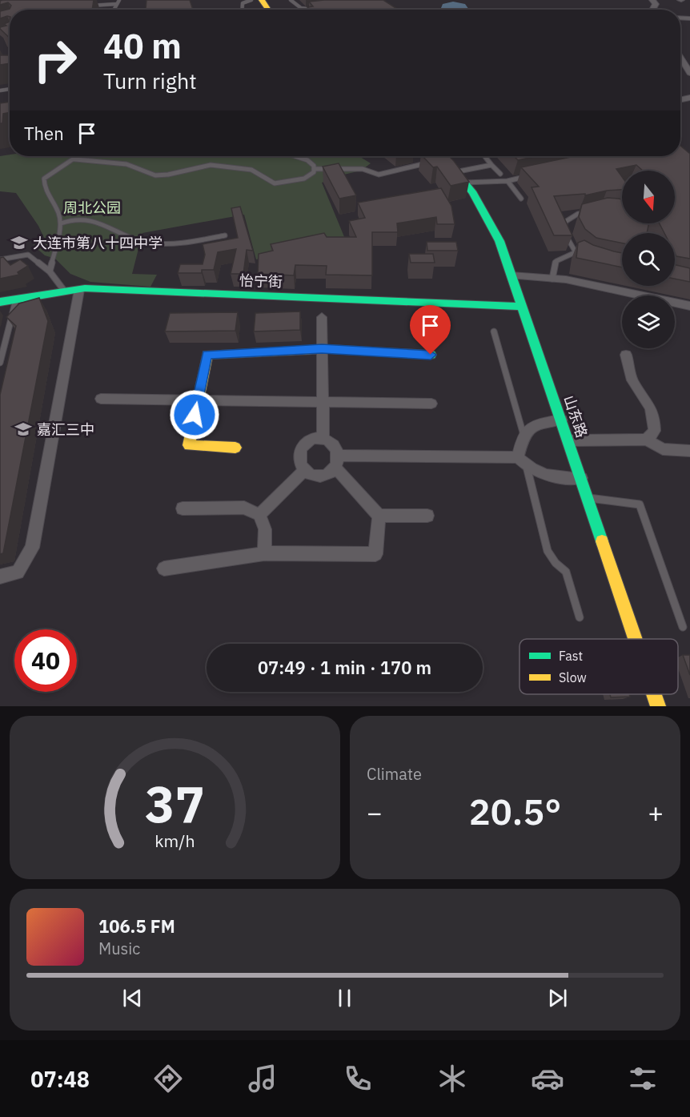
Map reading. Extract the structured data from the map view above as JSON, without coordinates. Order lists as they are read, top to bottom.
{
  "streets": {
    "street": ["怡宁街", "山东路"]
  },
  "crossings": [
    ["怡宁街", "山东路"]
  ],
  "parks": ["周北公园"],
  "places": {
    "school or university": ["大连市第八十四中学", "嘉汇三中"]
  },
  "legend": ["Fast", "Slow"],
  "north": "bottom",
  "page": {
    "turn": ["40 m", "Turn right"],
    "then": "Then",
    "limit": "40",
    "trip": "07:49 · 1 min · 170 m",
    "tile": "Climate",
    "heat": ["−", "20.5°", "+"],
    "song": ["106.5 FM", "Music"],
    "tabs": "07:48",
    "gauge": ["37", "km/h"]
  }
}
